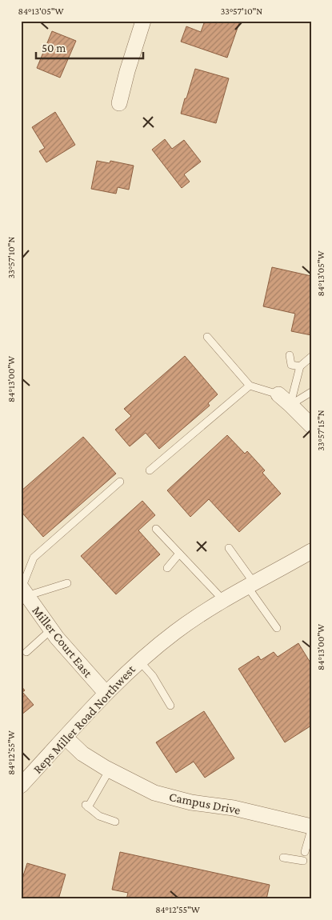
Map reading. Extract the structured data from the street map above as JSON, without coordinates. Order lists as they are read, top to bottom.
{
  "streets": {
    "street": ["Miller Court East", "Reps Miller Road Northwest", "Campus Drive"]
  },
  "crossings": [
    ["Miller Court East", "Reps Miller Road Northwest"],
    ["Reps Miller Road Northwest", "Campus Drive"]
  ],
  "scale_bar": "50 m",
  "coordinates": [
    "84°13'05\"W",
    "33°57'10\"N",
    "84°13'00\"W",
    "33°57'15\"N",
    "84°12'55\"W"
  ]
}
